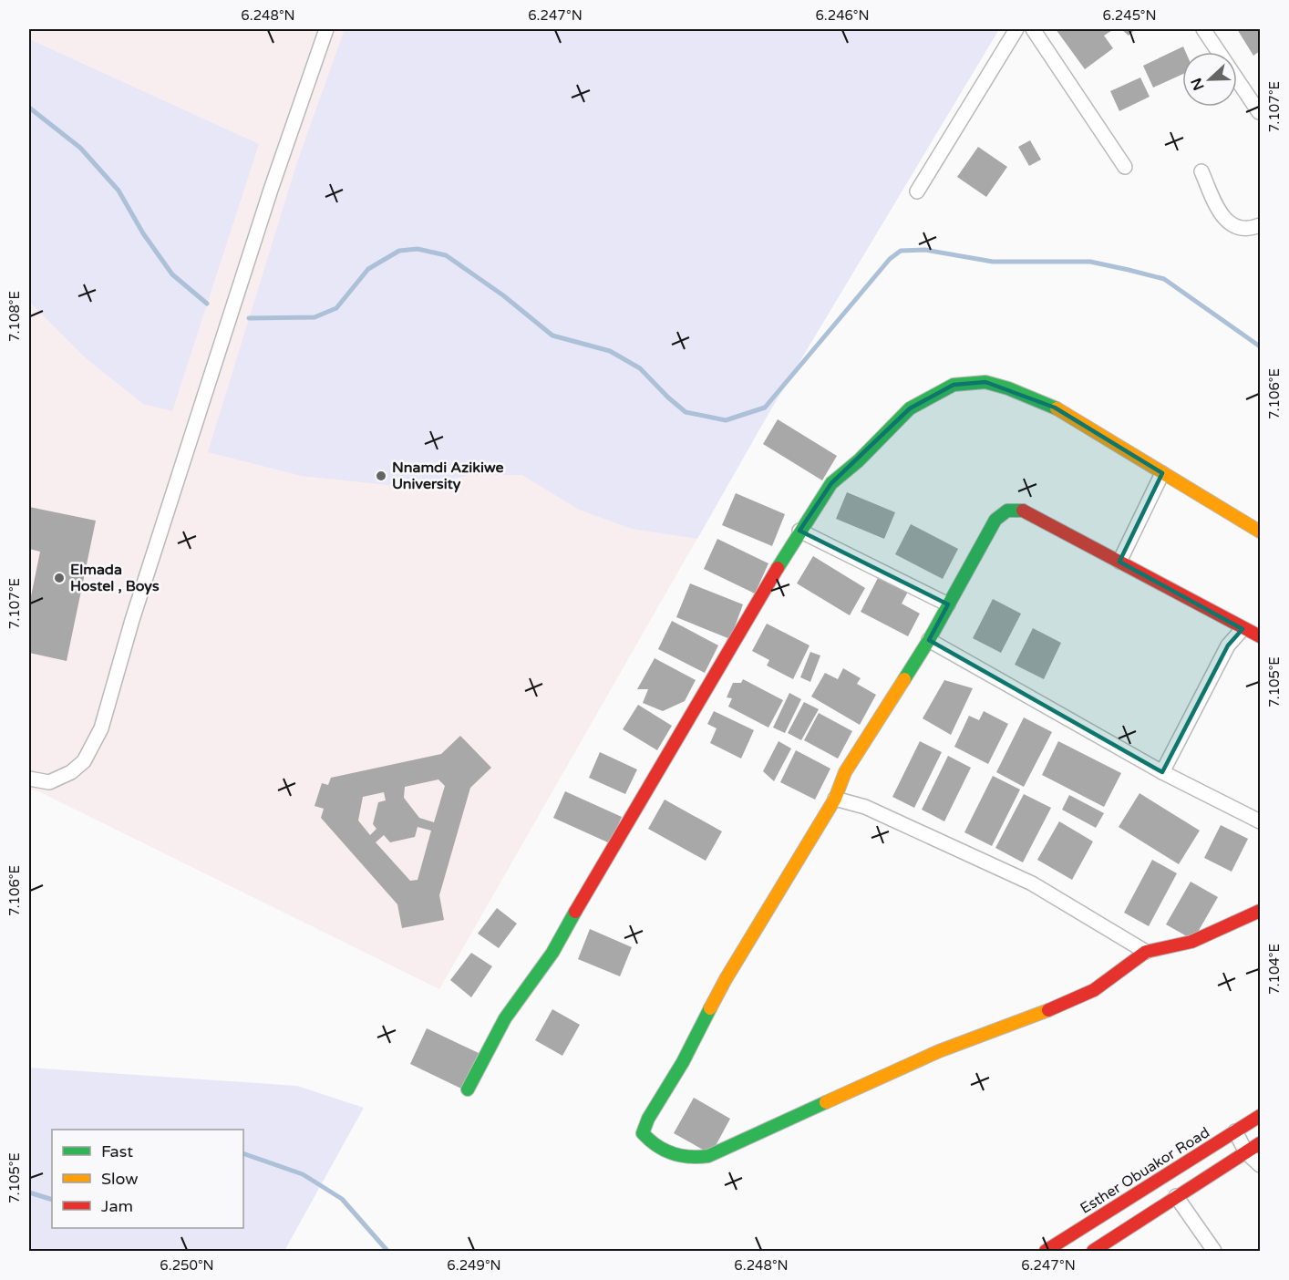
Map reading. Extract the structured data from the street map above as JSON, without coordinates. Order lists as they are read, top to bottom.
{
  "streets": {
    "street": ["Esther Obuakor Road"]
  },
  "places": ["Nnamdi Azikiwe University", "Elmada Hostel , Boys"],
  "legend": ["Fast", "Slow", "Jam"],
  "north": "left",
  "coordinates": [
    "6.248°N",
    "6.247°N",
    "6.246°N",
    "6.245°N",
    "7.107°E",
    "7.108°E",
    "7.106°E",
    "7.105°E",
    "7.104°E",
    "6.250°N",
    "6.249°N"
  ]
}
